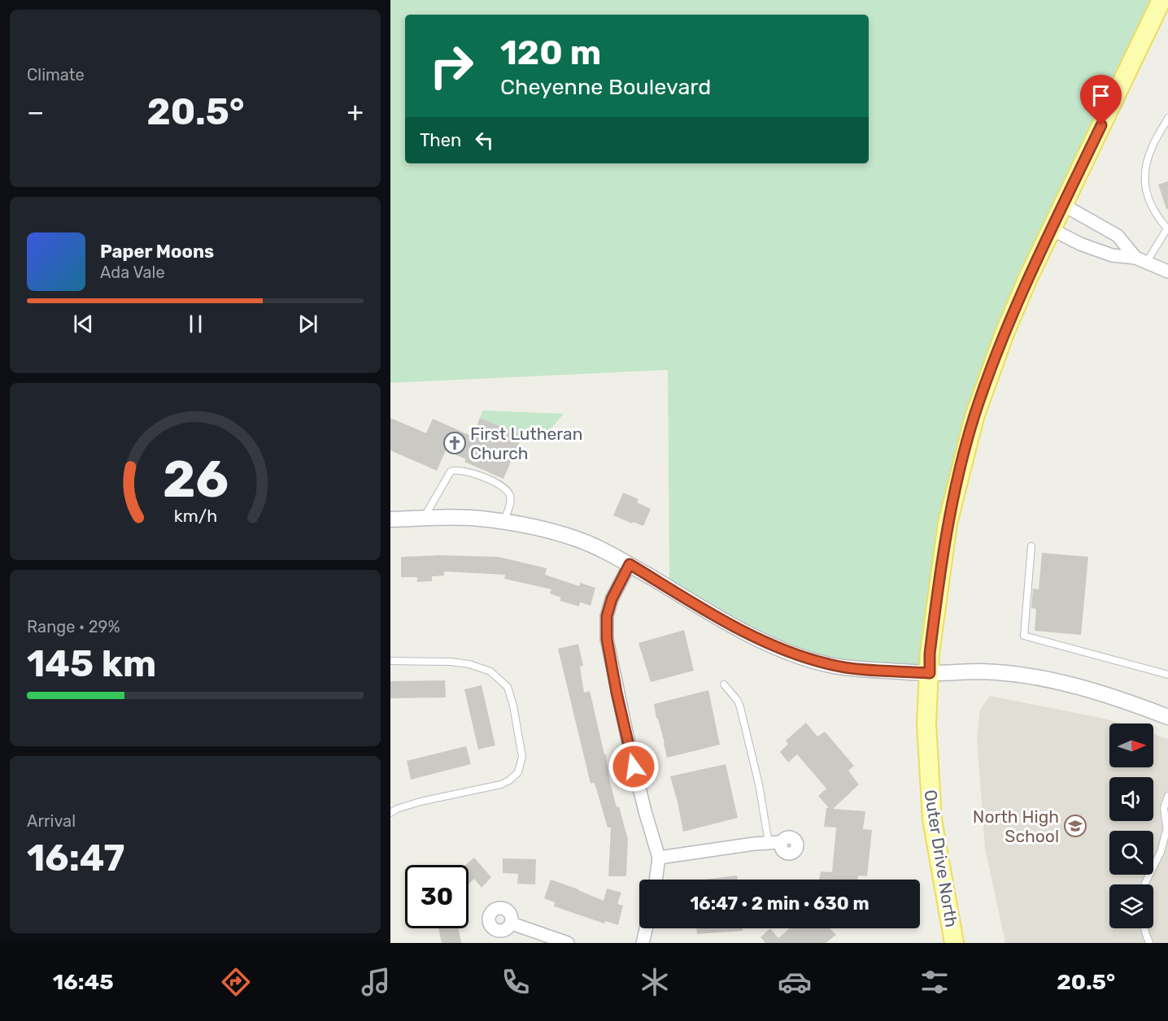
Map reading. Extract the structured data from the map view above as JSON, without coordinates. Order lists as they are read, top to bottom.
{
  "streets": {
    "main road": ["Outer Drive North"]
  },
  "places": {
    "church": ["First Lutheran Church"],
    "school or university": ["North High School"]
  },
  "north": "right",
  "page": {
    "tile": [
      "Climate",
      ["Range · 29%", "145 km"],
      ["Arrival", "16:47"]
    ],
    "turn": ["120 m", "Cheyenne Boulevard"],
    "heat": ["−", "20.5°", "+"],
    "then": "Then",
    "song": ["Paper Moons", "Ada Vale"],
    "limit": "30",
    "trip": "16:47 · 2 min · 630 m",
    "tabs": ["16:45", "20.5°"],
    "gauge": ["26", "km/h"]
  }
}
